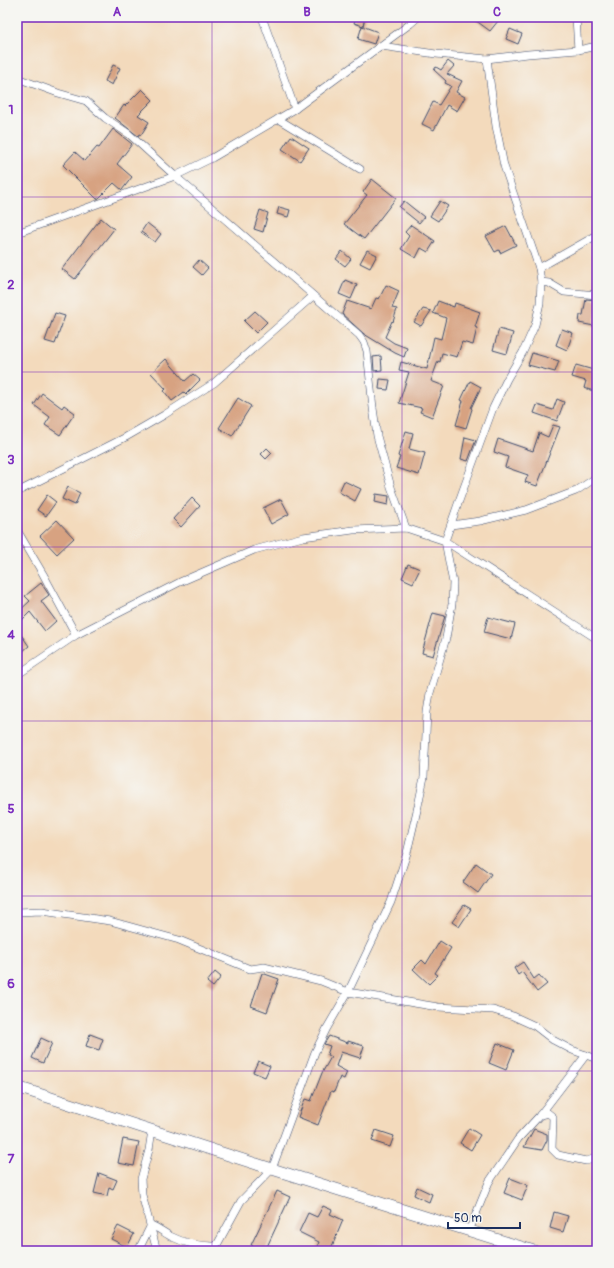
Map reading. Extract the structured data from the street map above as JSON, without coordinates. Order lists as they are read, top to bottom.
{
  "scale_bar": "50 m",
  "grid": {
    "columns": ["A", "B", "C"],
    "rows": [
      "1",
      "2",
      "3",
      "4",
      "5",
      "6",
      "7"
    ]
  }
}
